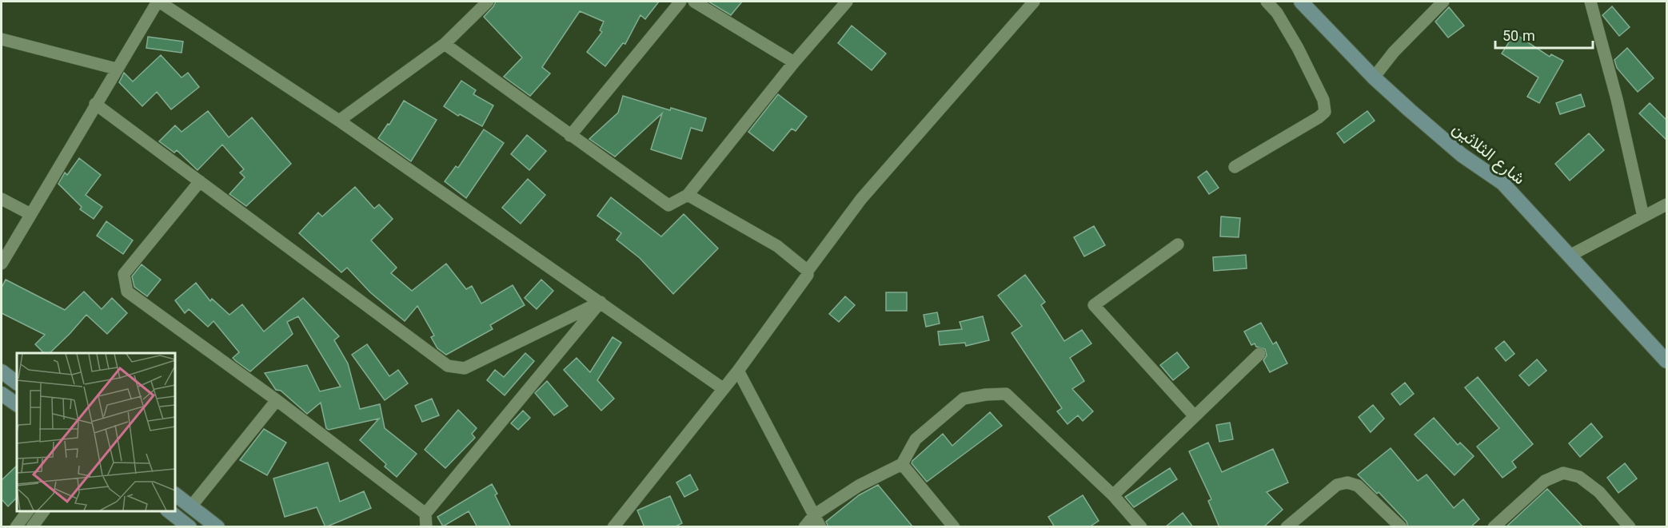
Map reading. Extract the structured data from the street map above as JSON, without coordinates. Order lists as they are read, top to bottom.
{
  "streets": {
    "street": ["شارع الثلاثين"]
  },
  "scale_bar": "50 m"
}
